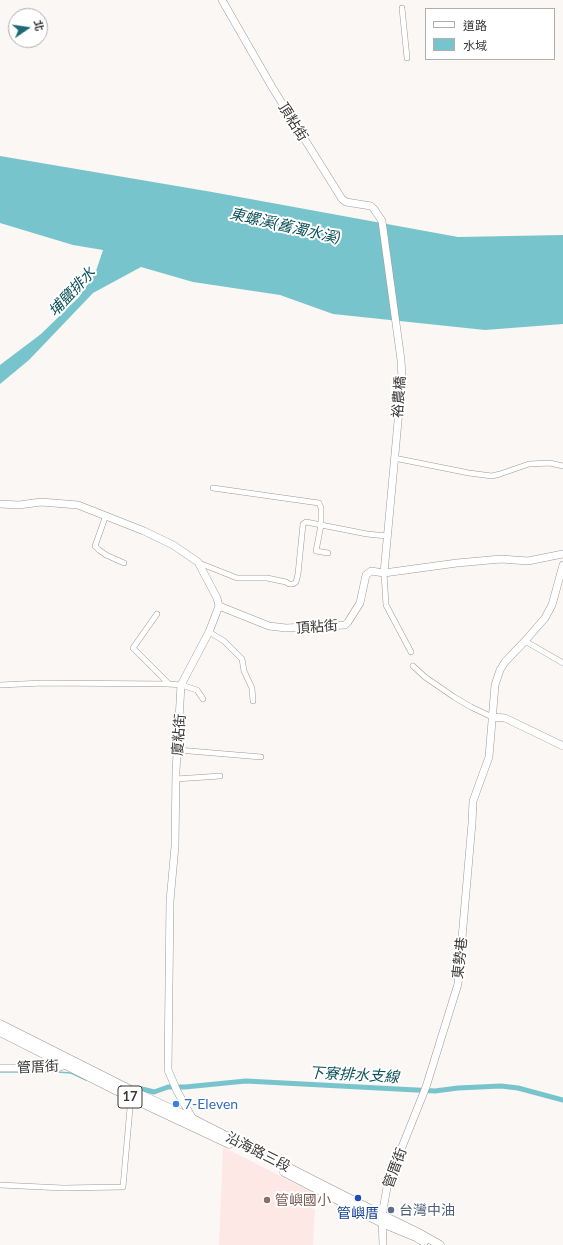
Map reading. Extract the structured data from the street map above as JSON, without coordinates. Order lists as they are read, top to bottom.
{
  "streets": {
    "main road": ["17", "沿海路三段"],
    "street": [
      "頂粘街",
      "裕農橋",
      "廈粘街",
      "東勢巷",
      "管厝街"
    ]
  },
  "crossings": [
    ["頂粘街", "裕農橋"],
    ["頂粘街", "廈粘街"],
    ["廈粘街", "沿海路三段"],
    ["東勢巷", "管厝街"],
    ["管厝街", "17"],
    ["管厝街", "沿海路三段"],
    ["17", "沿海路三段"]
  ],
  "water": ["東螺溪(舊濁水溪)", "埔鹽排水", "下寮排水支線"],
  "places": [
    "7-Eleven",
    "管嶼厝",
    "管嶼國小",
    "台灣中油"
  ],
  "legend": ["道路", "水域"],
  "north": "right"
}
